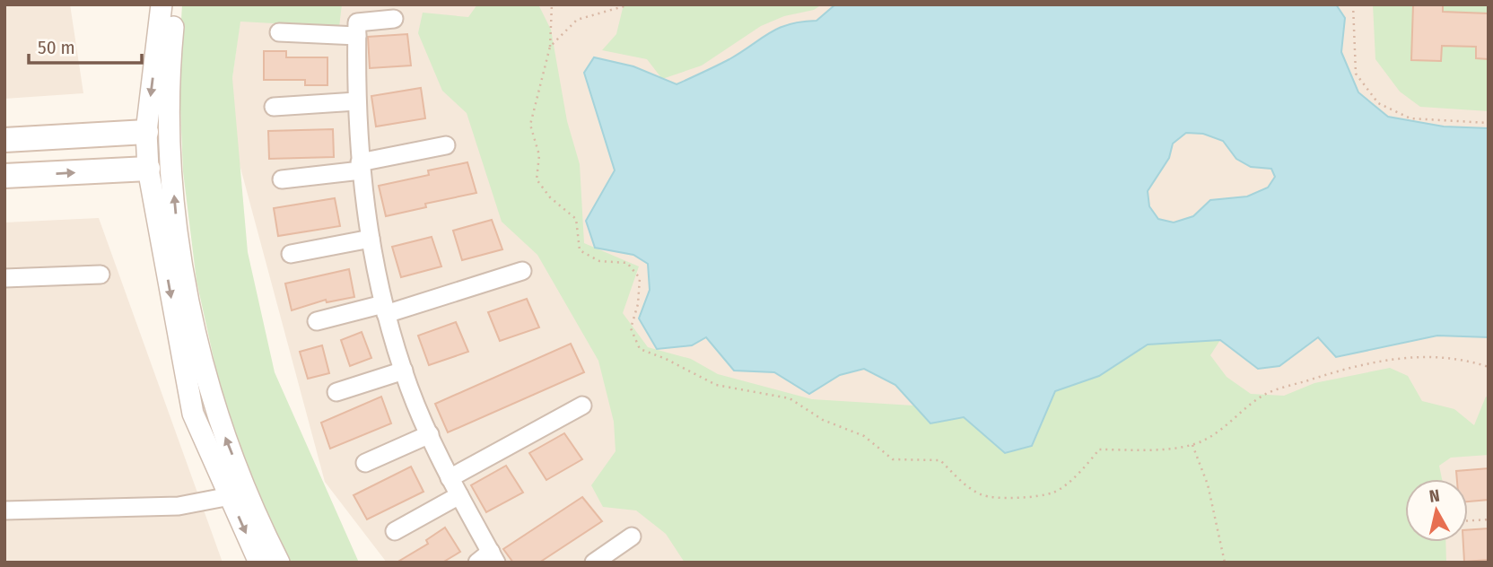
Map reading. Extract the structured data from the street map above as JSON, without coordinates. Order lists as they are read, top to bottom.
{
  "scale_bar": "50 m",
  "north": "top"
}
